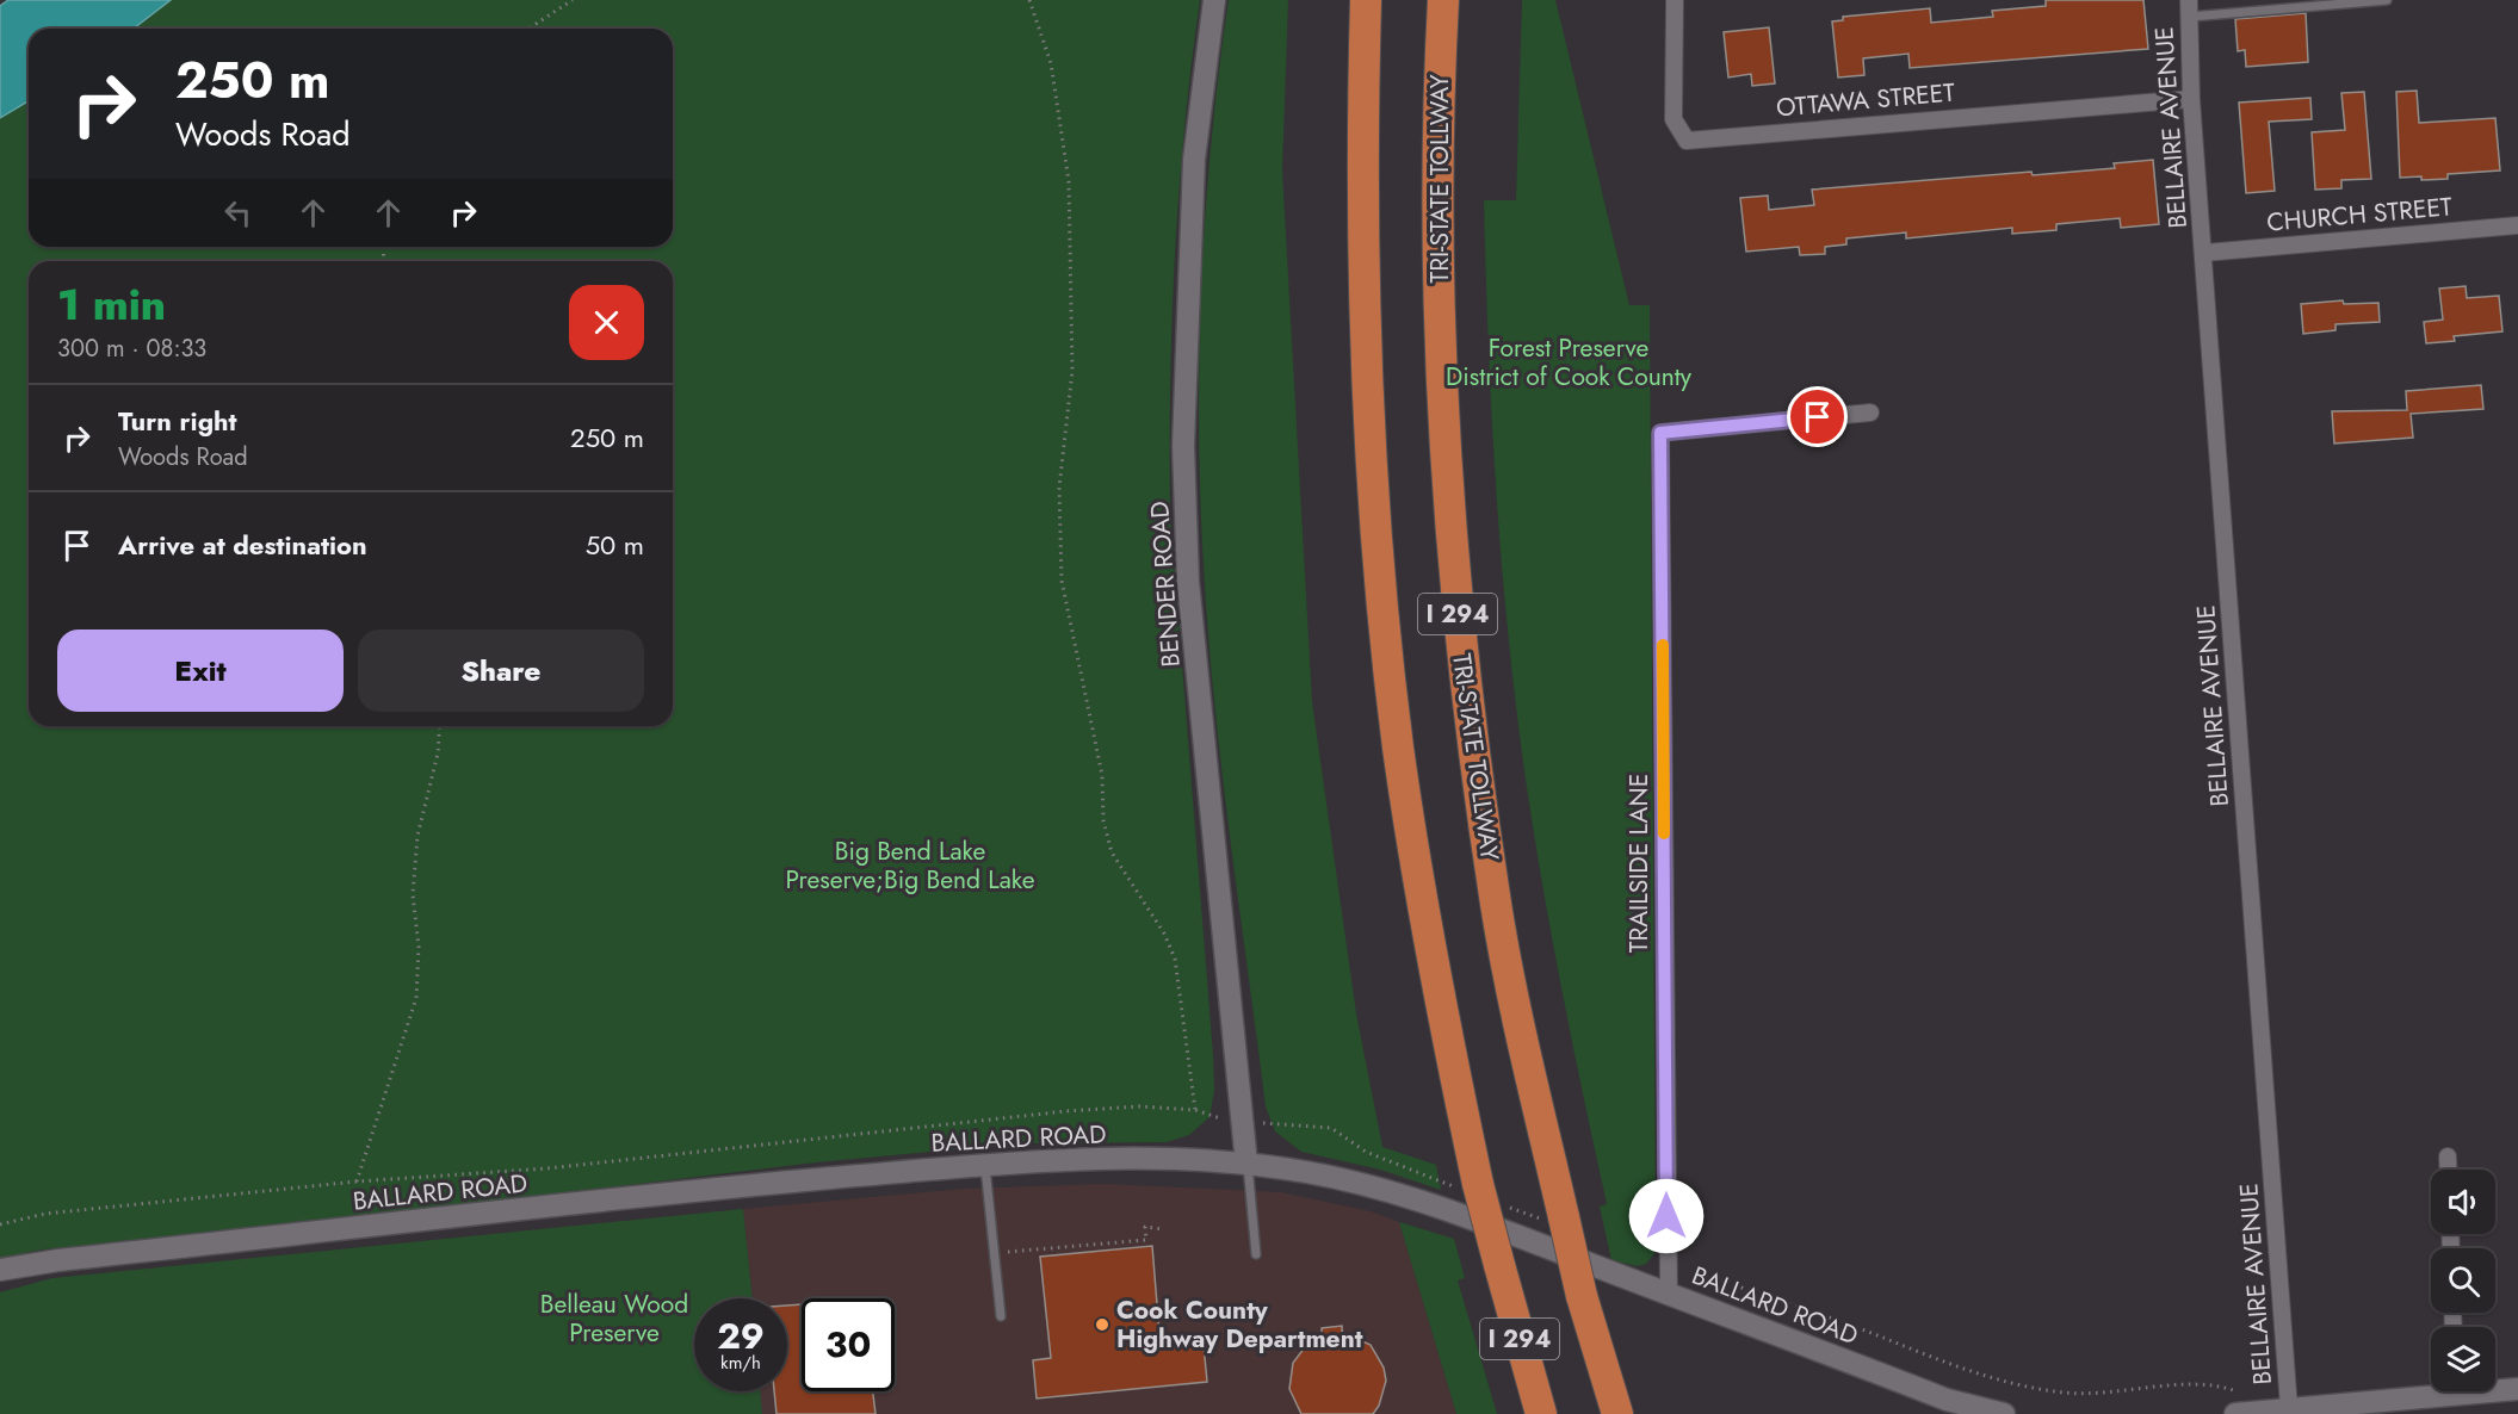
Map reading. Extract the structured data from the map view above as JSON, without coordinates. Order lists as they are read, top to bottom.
{
  "streets": {
    "highway": ["TRI-STATE TOLLWAY", "I 294"],
    "street": [
      "OTTAWA STREET",
      "BELLAIRE AVENUE",
      "CHURCH STREET",
      "BENDER ROAD",
      "TRAILSIDE LANE",
      "BALLARD ROAD"
    ]
  },
  "crossings": [
    ["OTTAWA STREET", "BELLAIRE AVENUE"],
    ["BELLAIRE AVENUE", "CHURCH STREET"],
    ["BENDER ROAD", "BALLARD ROAD"],
    ["TRAILSIDE LANE", "BALLARD ROAD"]
  ],
  "parks": ["Forest Preserve District of Cook County", "Big Bend Lake Preserve;Big Bend Lake", "Belleau Wood Preserve"],
  "places": ["Cook County Highway Department"],
  "page": {
    "turn": ["250 m", "Woods Road"],
    "heading": ["1 min", "300 m · 08:33"],
    "list": [
      {
        "name": "Turn right",
        "note": "Woods Road",
        "value": "250 m"
      },
      {
        "name": "Arrive at destination",
        "value": "50 m"
      }
    ],
    "buttons": ["Exit", "Share"],
    "speed": "29 km/h",
    "limit": "30"
  }
}
